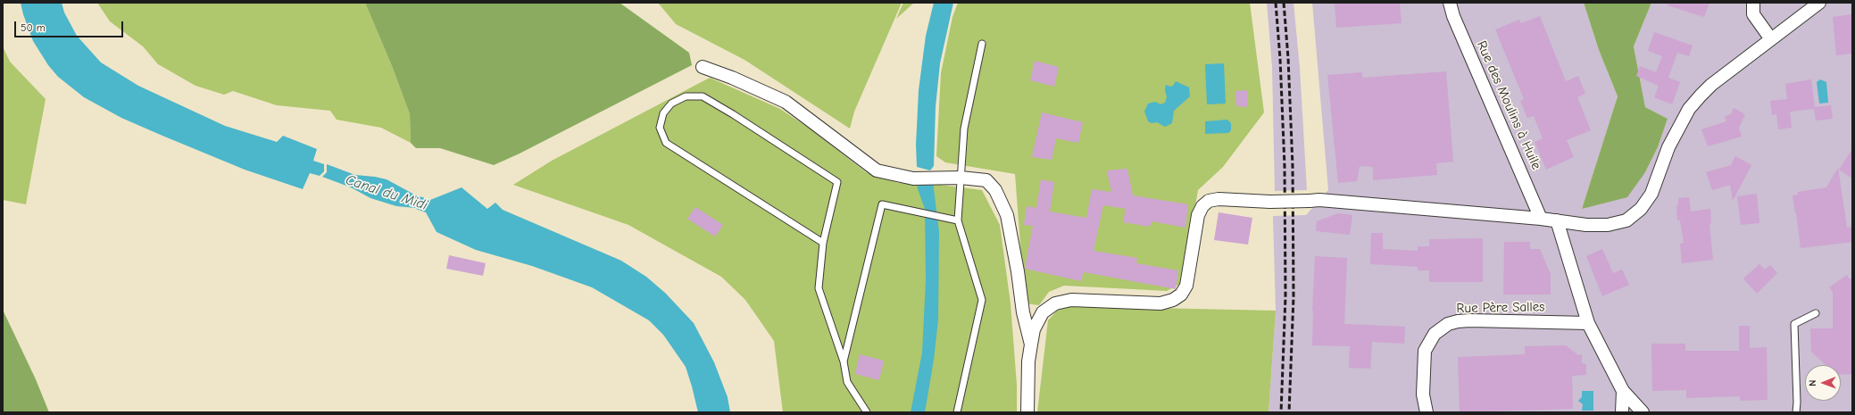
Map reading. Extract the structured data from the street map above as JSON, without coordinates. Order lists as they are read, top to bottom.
{
  "streets": {
    "street": ["Rue des Moulins à Huile", "Rue Père Salles"]
  },
  "water": ["Canal du Midi"],
  "scale_bar": "50 m",
  "north": "left"
}
